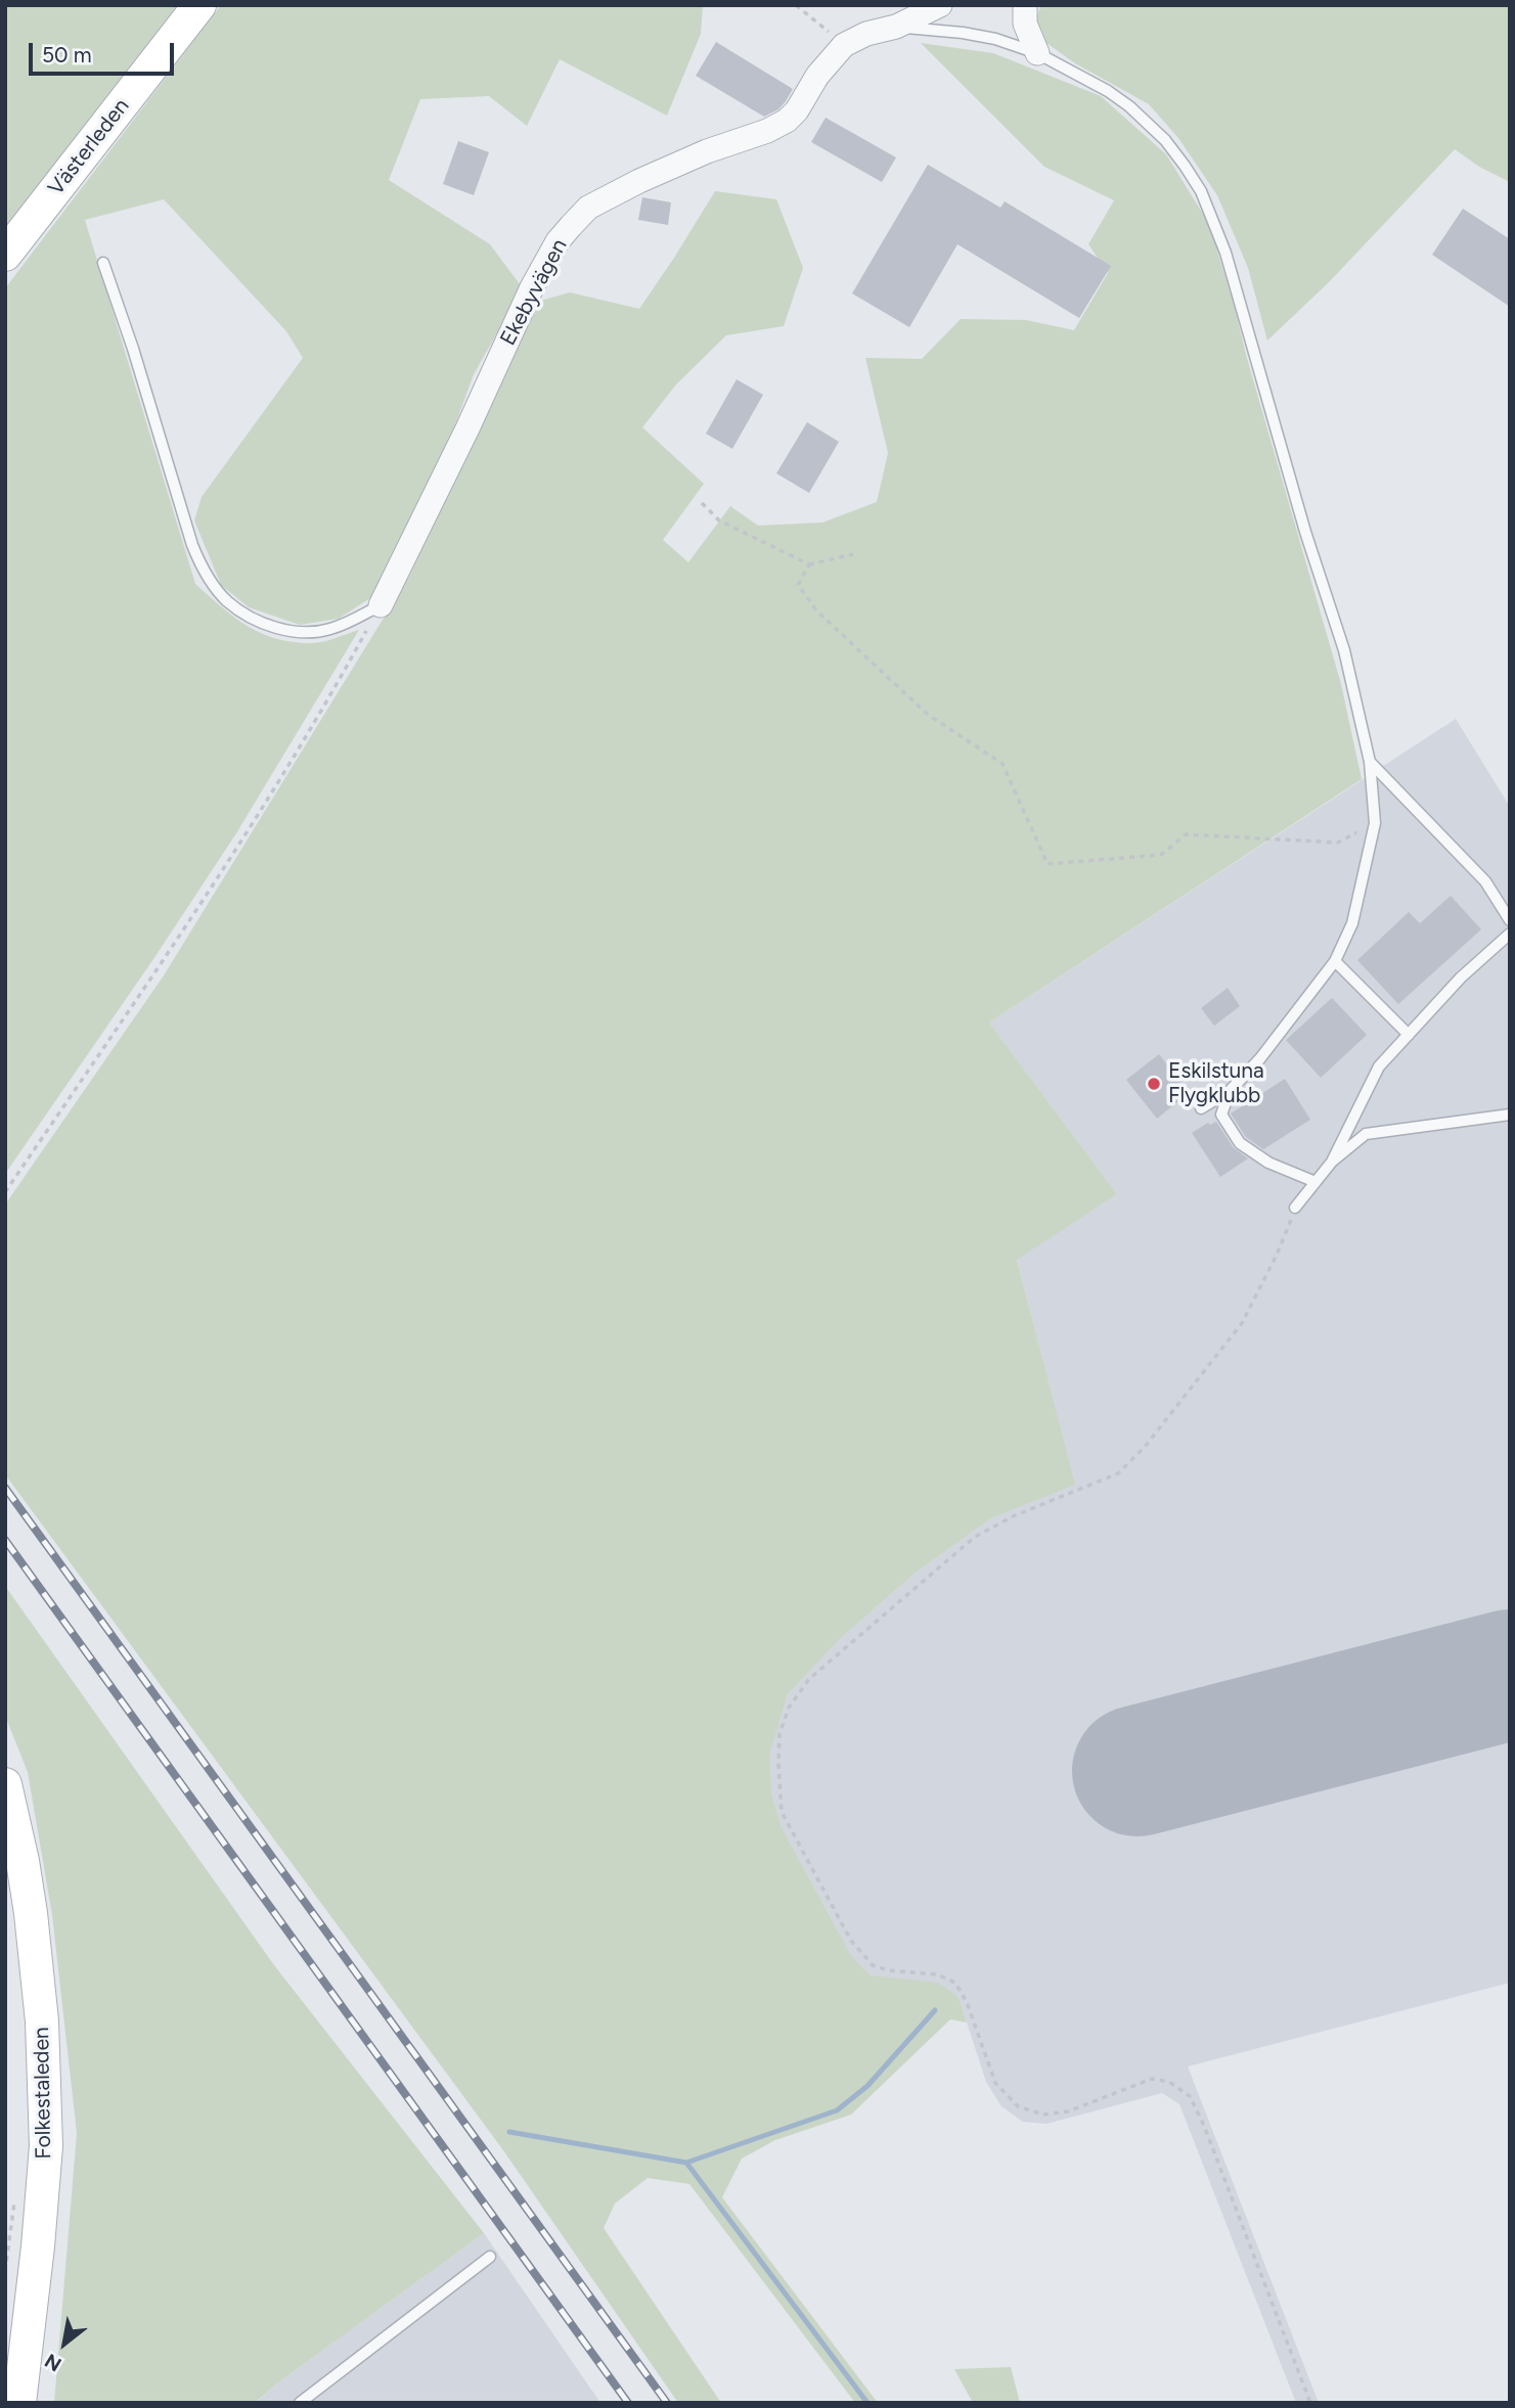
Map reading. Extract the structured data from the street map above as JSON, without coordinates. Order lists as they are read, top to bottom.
{
  "streets": {
    "main road": ["Västerleden", "Folkestaleden"],
    "street": ["Ekebyvägen"]
  },
  "places": ["Eskilstuna Flygklubb"],
  "scale_bar": "50 m",
  "north": "bottom left"
}
